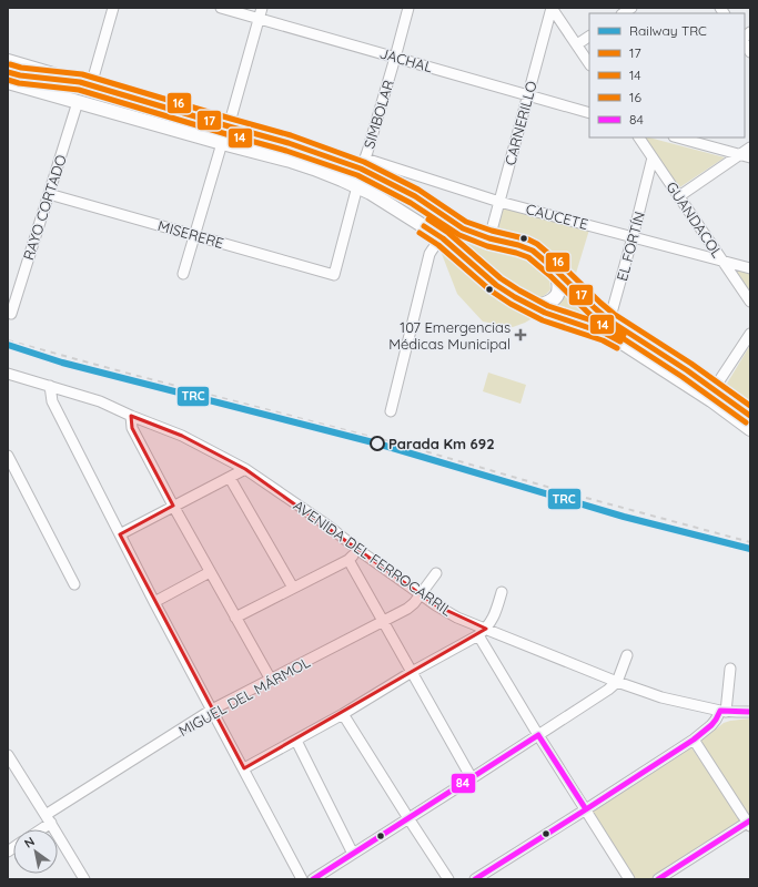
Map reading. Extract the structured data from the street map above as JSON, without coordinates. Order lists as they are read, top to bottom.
{
  "streets": {
    "street": [
      "JACHAL",
      "SIMBOLAR",
      "CARNERILLO",
      "RAYO CORTADO",
      "CAUCETE",
      "GUANDACOL",
      "MISERERE",
      "EL FORTÍN",
      "AVENIDA DEL FERROCARRIL",
      "MIGUEL DEL MÁRMOL"
    ]
  },
  "crossings": [
    ["JACHAL", "SIMBOLAR"],
    ["JACHAL", "CARNERILLO"],
    ["SIMBOLAR", "CAUCETE"],
    ["CARNERILLO", "CAUCETE"],
    ["RAYO CORTADO", "MISERERE"],
    ["CAUCETE", "GUANDACOL"],
    ["CAUCETE", "EL FORTÍN"],
    ["GUANDACOL", "EL FORTÍN"],
    ["AVENIDA DEL FERROCARRIL", "MIGUEL DEL MÁRMOL"]
  ],
  "places": {
    "health": ["107 Emergencias Médicas Municipal"],
    "other": ["Parada Km 692"]
  },
  "lines": [
    "transit line 16",
    "transit line 17",
    "transit line 14",
    "rail line TRC",
    "transit line 84"
  ],
  "legend": [
    "Railway TRC",
    "17",
    "14",
    "16",
    "84"
  ],
  "north": "top left"
}
